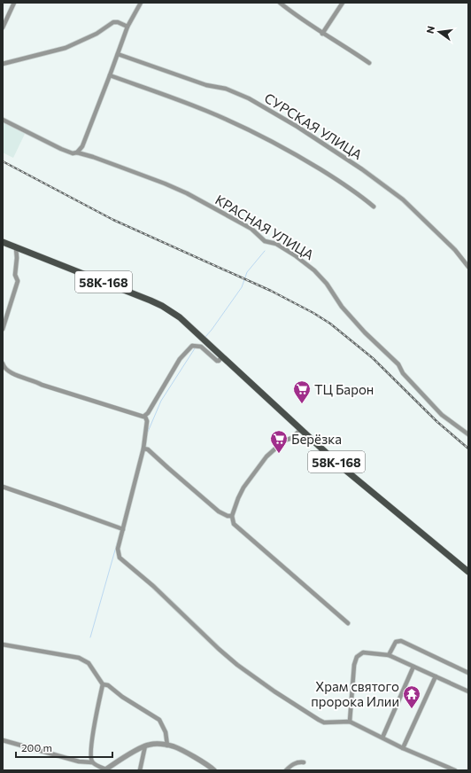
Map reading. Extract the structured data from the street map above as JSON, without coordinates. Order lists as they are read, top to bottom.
{
  "streets": {
    "main road": ["58К-168"],
    "street": ["СУРСКАЯ УЛИЦА", "КРАСНАЯ УЛИЦА"]
  },
  "places": {
    "supermarket": ["ТЦ Барон", "Берёзка"],
    "temple": ["Храм святого пророка Илии"]
  },
  "scale_bar": "200 m",
  "north": "left"
}
